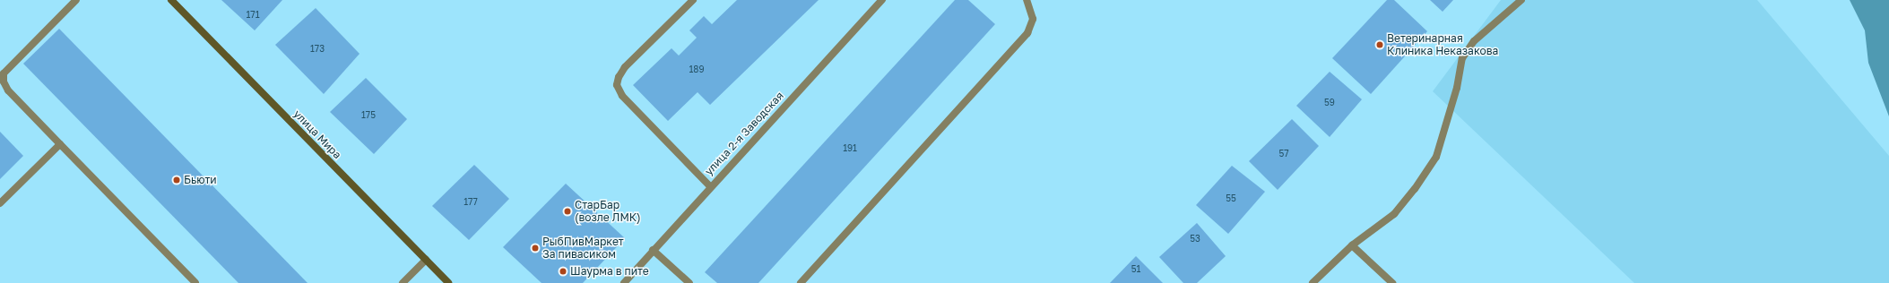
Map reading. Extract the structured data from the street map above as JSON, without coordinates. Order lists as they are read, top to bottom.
{
  "streets": {
    "street": ["улица 2-я Заводская", "улица Мира"]
  },
  "places": [
    "Ветеринарная Клиника Неказакова",
    "Бьюти",
    "СтарБар (возле ЛМК)",
    "РыбПивМаркет За пивасиком",
    "Шаурма в пите"
  ],
  "house_numbers": [
    "171",
    "173",
    "189",
    "59",
    "175",
    "191",
    "57",
    "55",
    "177",
    "53",
    "51"
  ]
}
